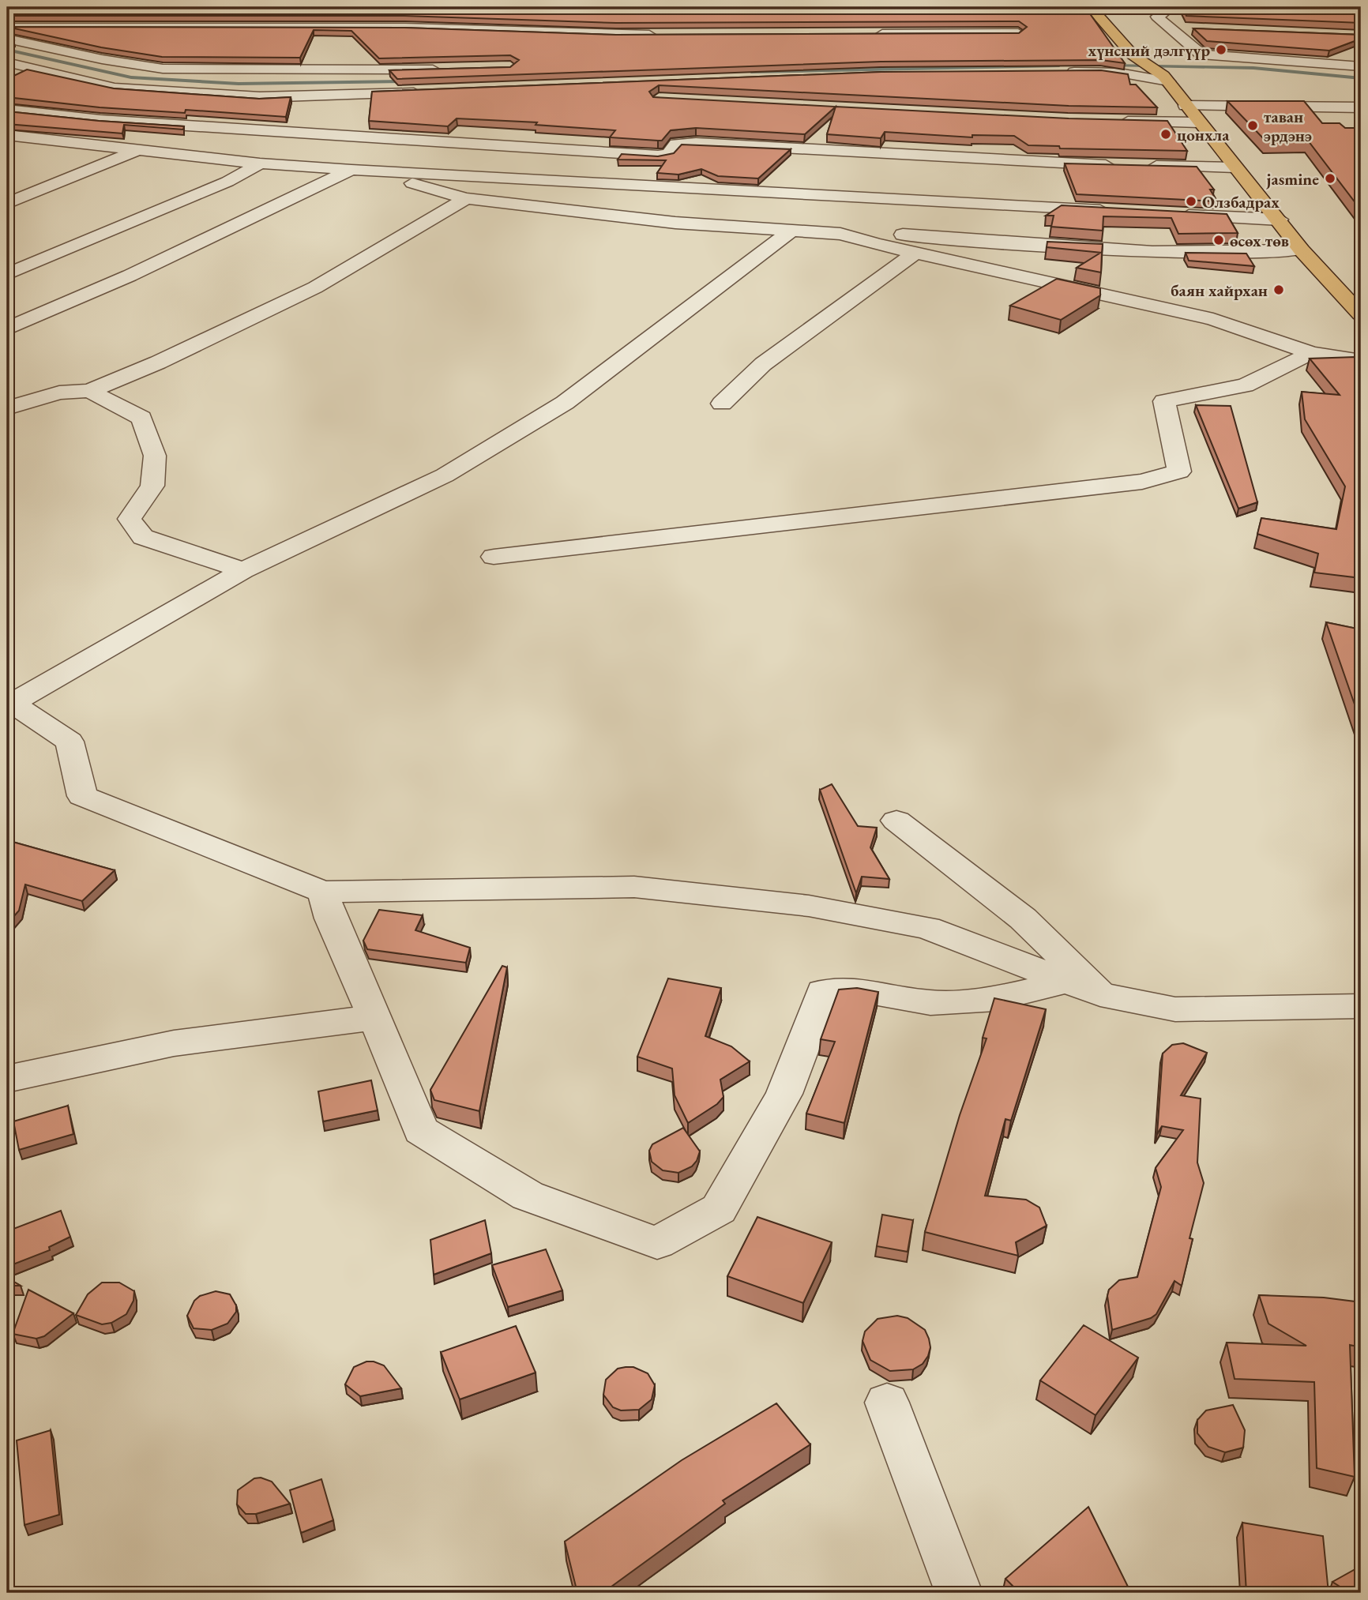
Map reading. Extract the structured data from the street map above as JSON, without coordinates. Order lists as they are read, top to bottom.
{
  "places": [
    "хүнсний дэлгүүр",
    "таван эрдэнэ",
    "цонхла",
    "jasmine",
    "Олзбадрах",
    "өсөх төв",
    "баян хайрхан"
  ]
}
